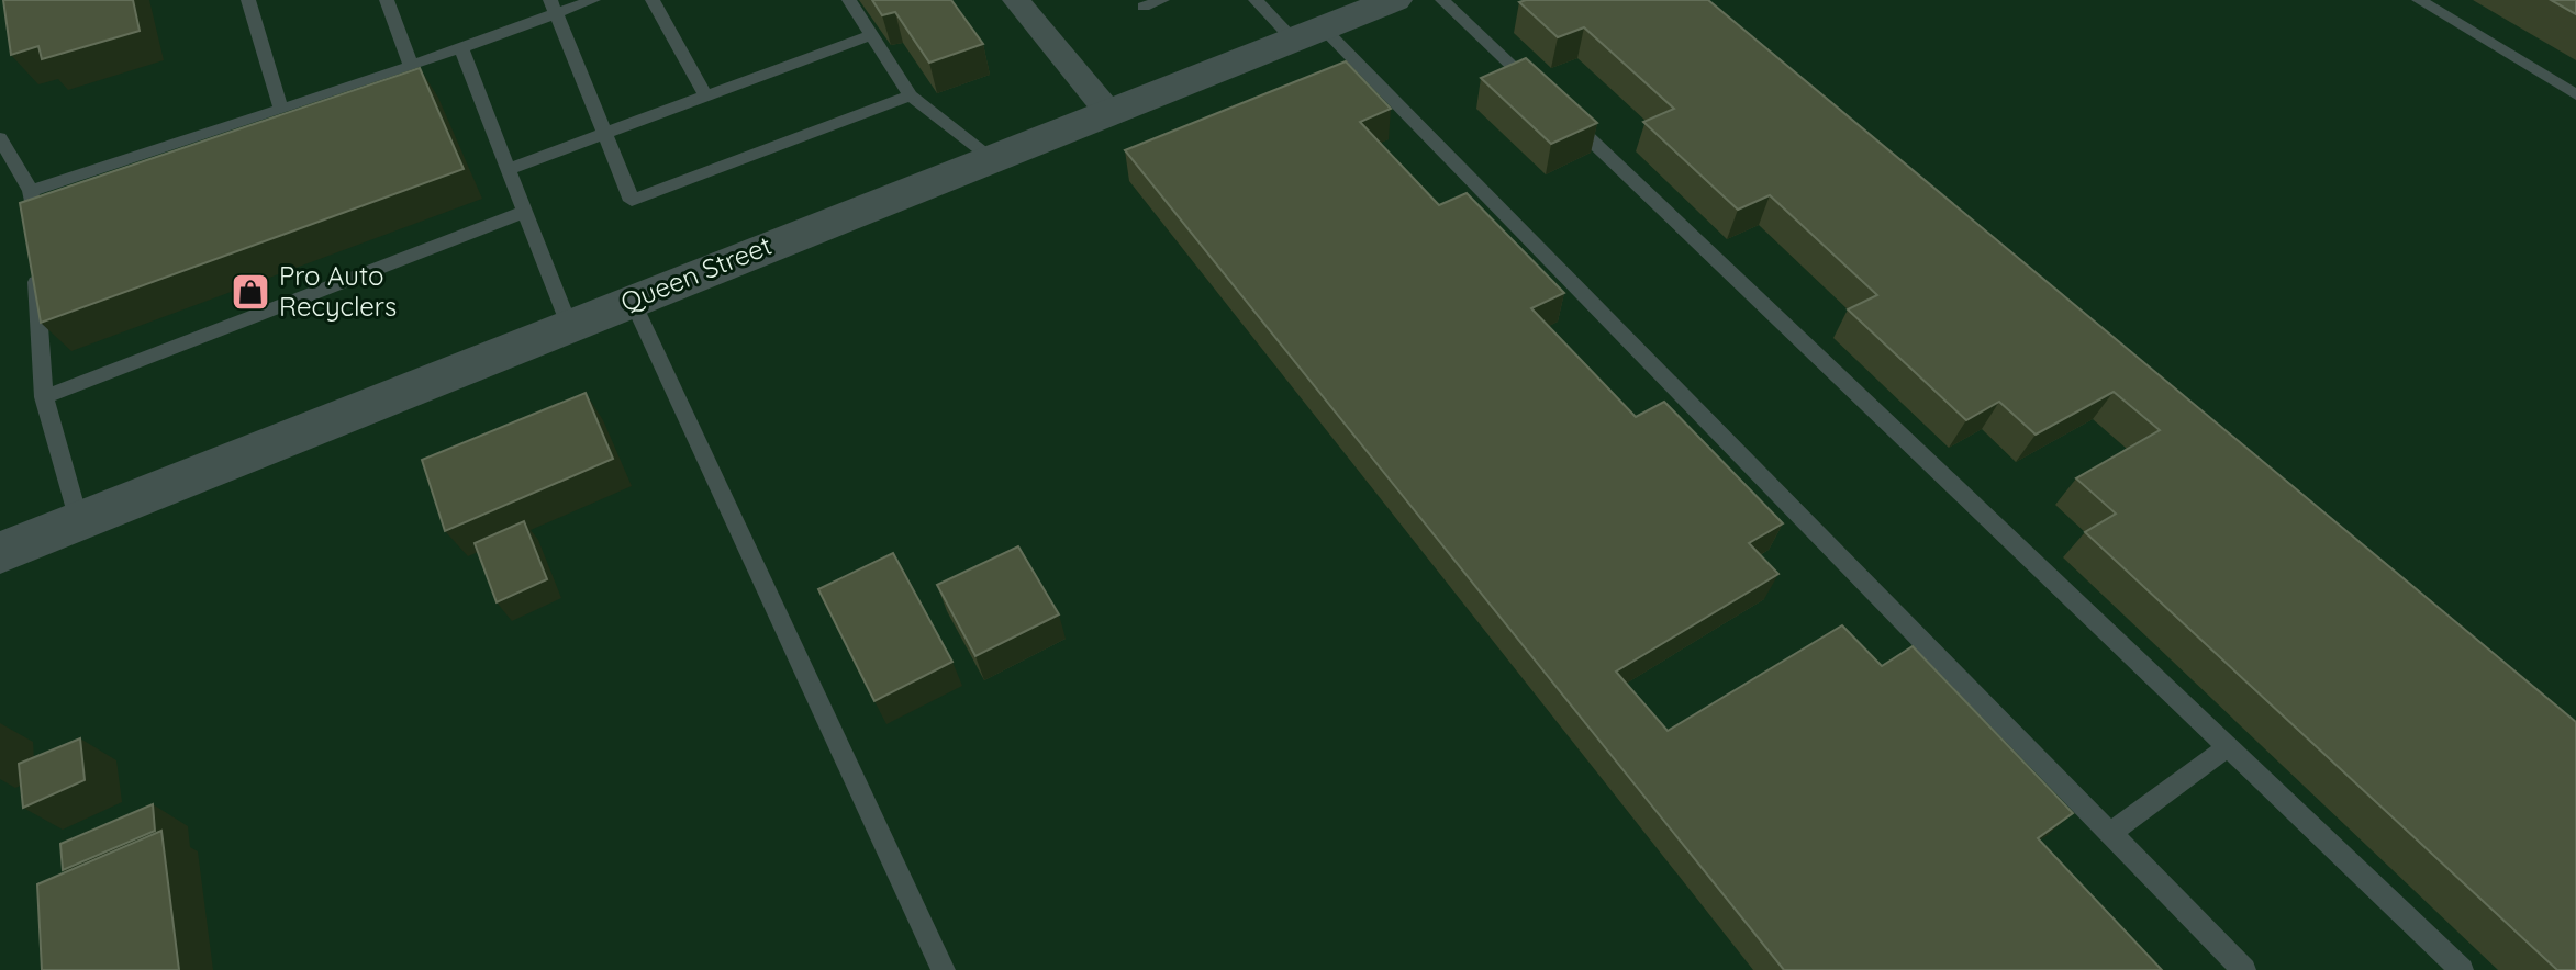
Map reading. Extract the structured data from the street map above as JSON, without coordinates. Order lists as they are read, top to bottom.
{
  "streets": {
    "street": ["Queen Street"]
  },
  "places": {
    "shop": ["Pro Auto Recyclers"]
  }
}
